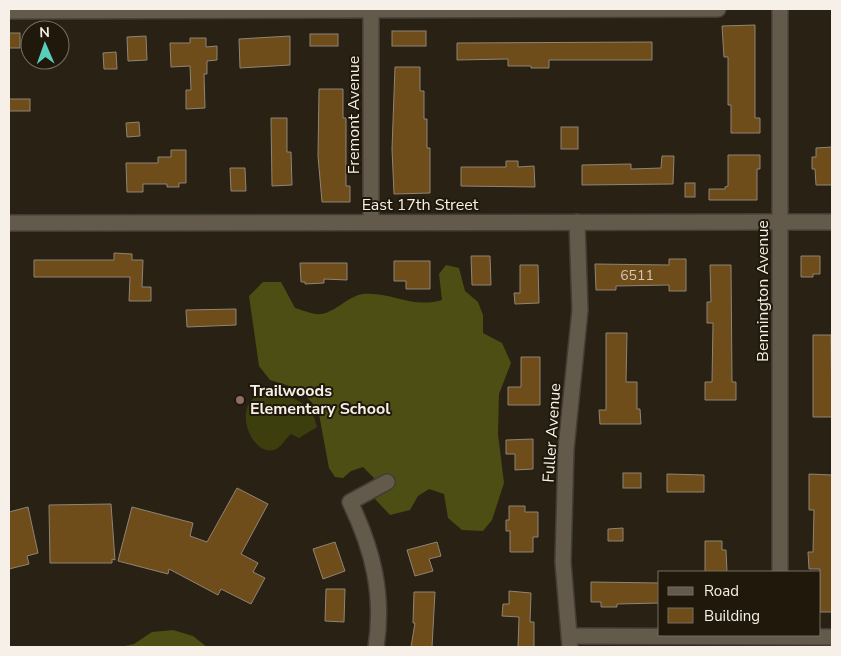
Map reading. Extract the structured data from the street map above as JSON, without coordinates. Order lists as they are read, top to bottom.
{
  "streets": {
    "street": [
      "Fremont Avenue",
      "East 17th Street",
      "Bennington Avenue",
      "Fuller Avenue"
    ]
  },
  "crossings": [
    ["Fremont Avenue", "East 17th Street"],
    ["East 17th Street", "Bennington Avenue"],
    ["East 17th Street", "Fuller Avenue"]
  ],
  "places": ["Trailwoods Elementary School"],
  "house_numbers": ["6511"],
  "legend": ["Road", "Building"],
  "north": "top"
}
